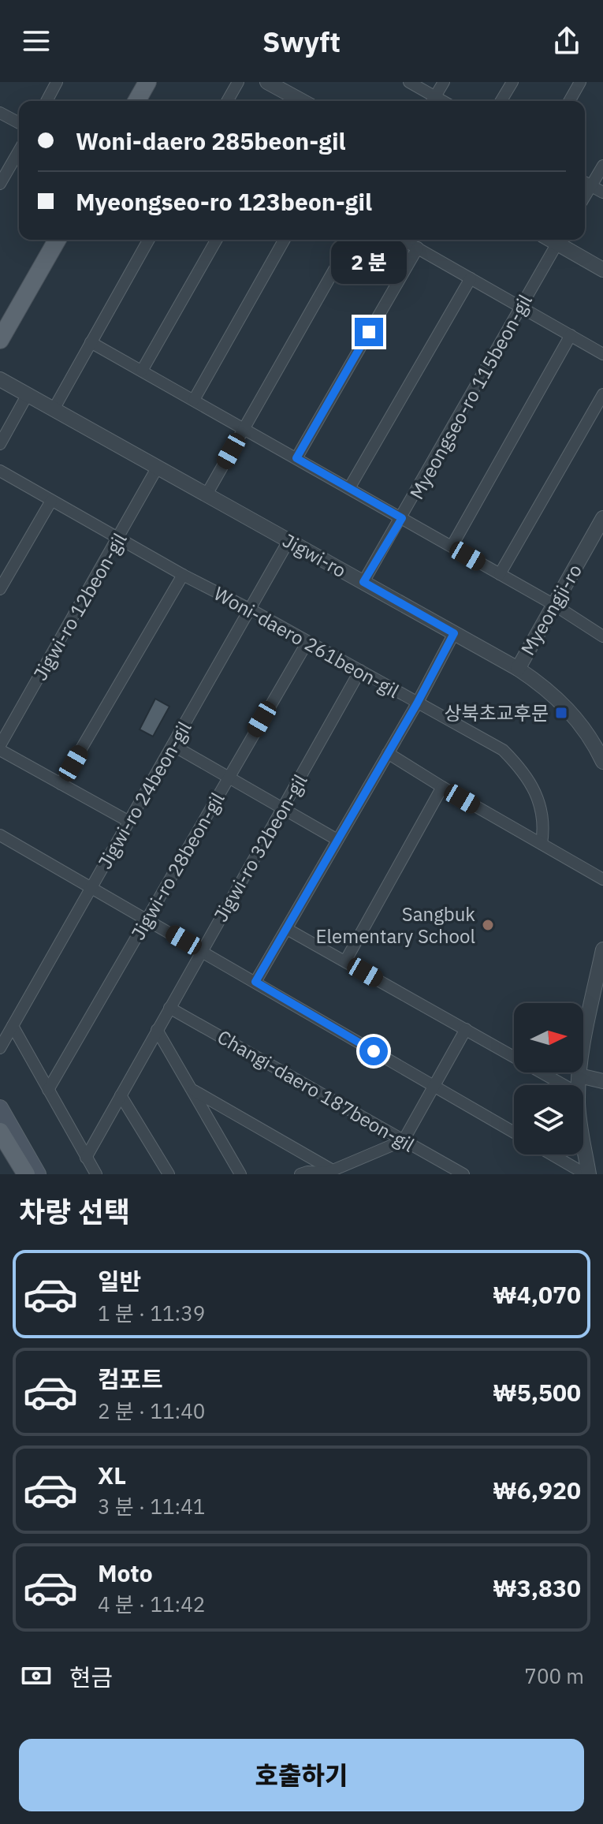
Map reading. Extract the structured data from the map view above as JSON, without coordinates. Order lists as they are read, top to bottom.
{
  "streets": {
    "street": [
      "Myeongseo-ro 115beon-gil",
      "Jigwi-ro",
      "Jigwi-ro 12beon-gil",
      "Myeongji-ro",
      "Woni-daero 261beon-gil",
      "Jigwi-ro 24beon-gil",
      "Jigwi-ro 32beon-gil",
      "Jigwi-ro 28beon-gil",
      "Changi-daero 187beon-gil"
    ]
  },
  "crossings": [
    ["Myeongseo-ro 115beon-gil", "Jigwi-ro"],
    ["Jigwi-ro", "Jigwi-ro 12beon-gil"],
    ["Jigwi-ro", "Myeongji-ro"],
    ["Jigwi-ro", "Jigwi-ro 24beon-gil"],
    ["Jigwi-ro 12beon-gil", "Woni-daero 261beon-gil"],
    ["Woni-daero 261beon-gil", "Jigwi-ro 24beon-gil"],
    ["Woni-daero 261beon-gil", "Jigwi-ro 32beon-gil"],
    ["Woni-daero 261beon-gil", "Jigwi-ro 28beon-gil"],
    ["Jigwi-ro 32beon-gil", "Changi-daero 187beon-gil"]
  ],
  "places": {
    "transit": ["상북초교후문"],
    "other": ["Sangbuk Elementary School"]
  },
  "north": "right",
  "page": {
    "header": "Swyft",
    "banner": ["Woni-daero 285beon-gil", "Myeongseo-ro 123beon-gil"],
    "bubble": "2 분",
    "heading": "차량 선택",
    "list": [
      {
        "name": "일반",
        "note": "1 분 · 11:39",
        "value": "₩4,070"
      },
      {
        "name": "컴포트",
        "note": "2 분 · 11:40",
        "value": "₩5,500"
      },
      {
        "name": "XL",
        "note": "3 분 · 11:41",
        "value": "₩6,920"
      },
      {
        "name": "Moto",
        "note": "4 분 · 11:42",
        "value": "₩3,830"
      }
    ],
    "pay": ["현금", "700 m"],
    "buttons": "호출하기"
  }
}
